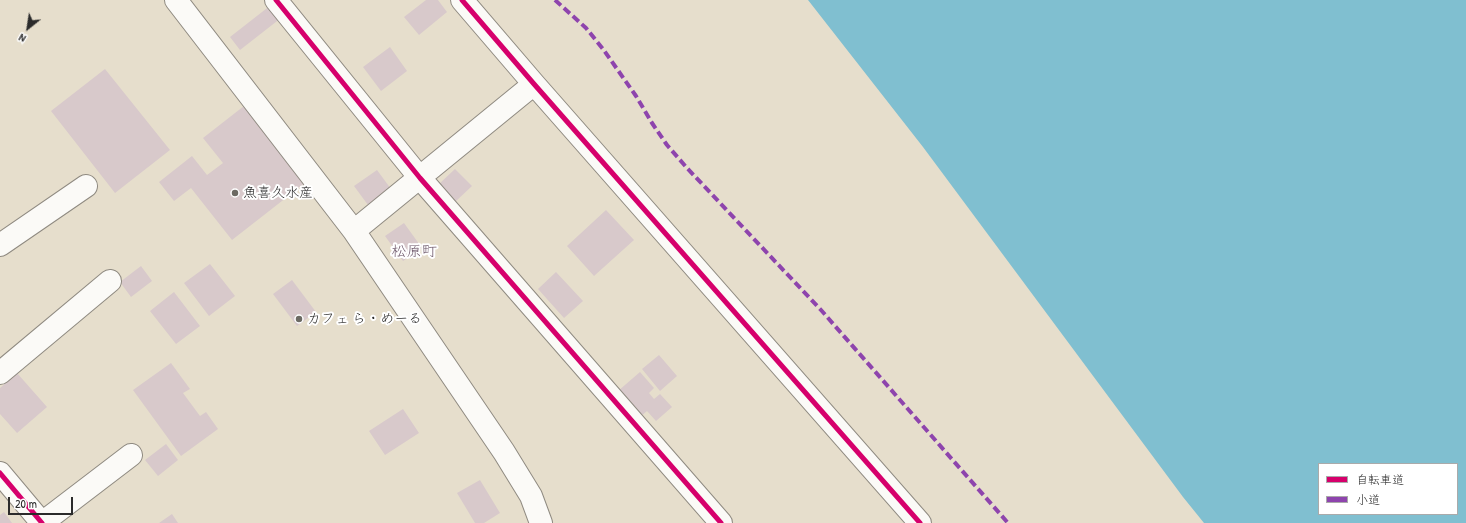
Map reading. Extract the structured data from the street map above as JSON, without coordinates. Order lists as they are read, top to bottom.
{
  "districts": ["松原町"],
  "places": ["魚喜久水産", "カフェ ら・めーる"],
  "legend": ["自転車道", "小道"],
  "scale_bar": "20 m",
  "north": "bottom left"
}
